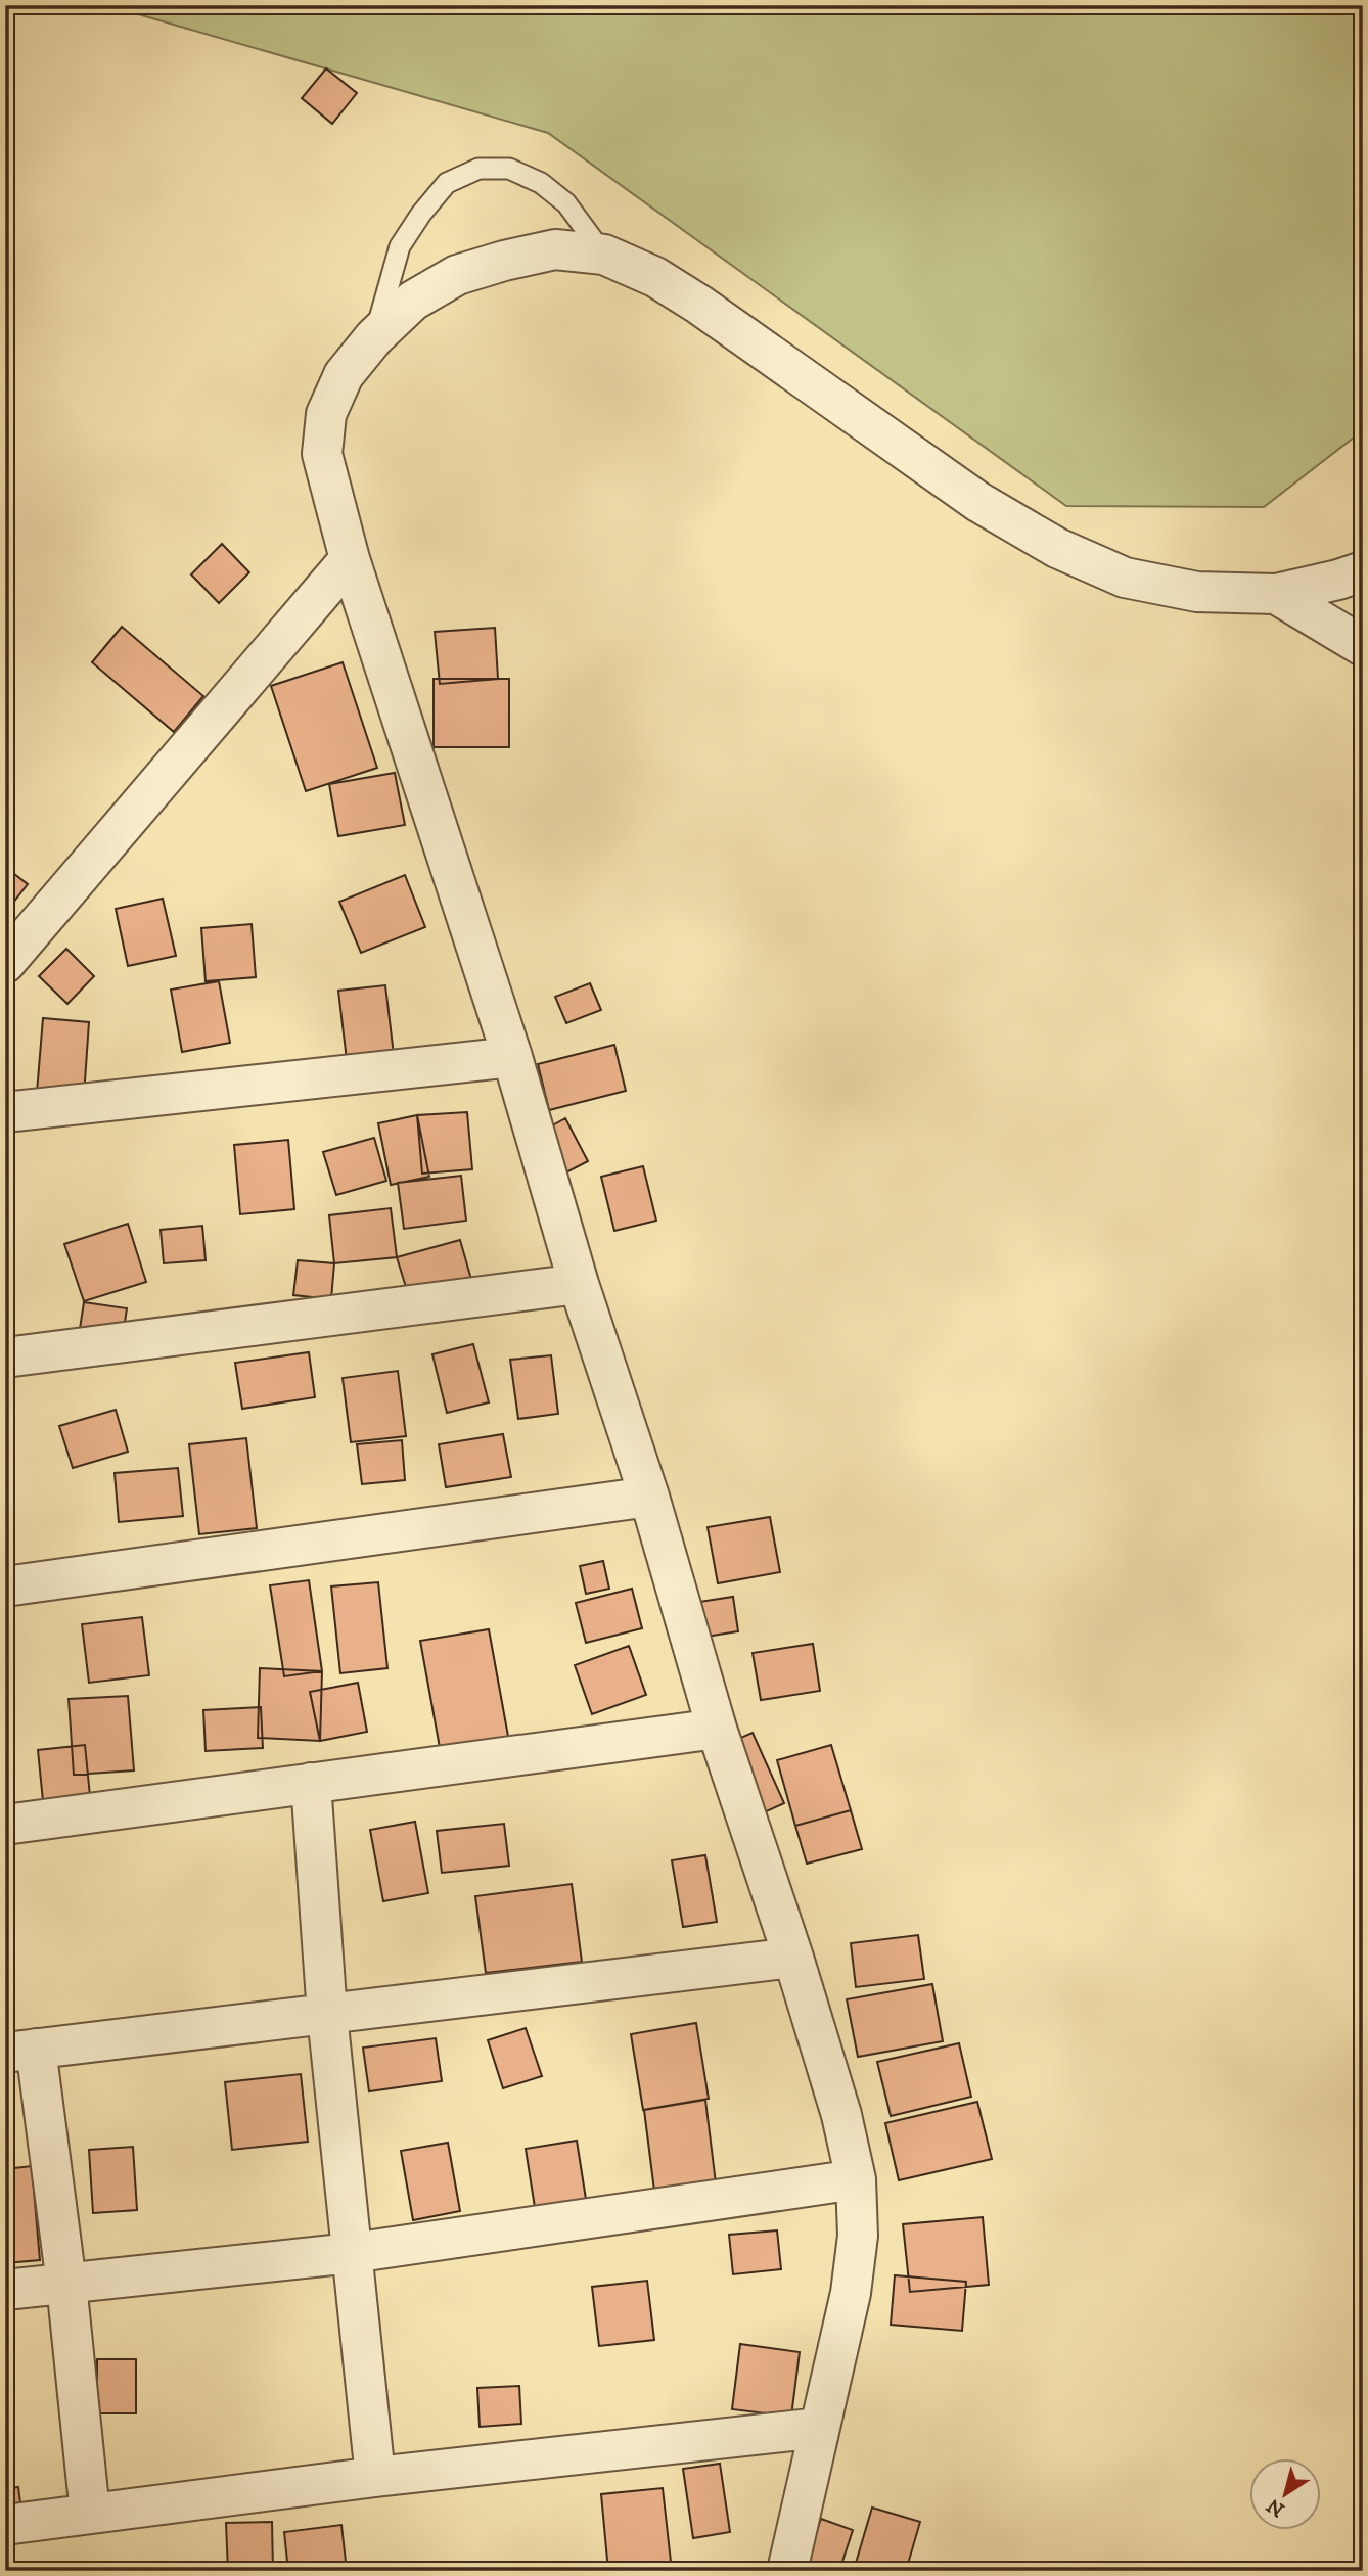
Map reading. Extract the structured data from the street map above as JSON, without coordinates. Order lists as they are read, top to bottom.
{
  "north": "bottom left"
}
